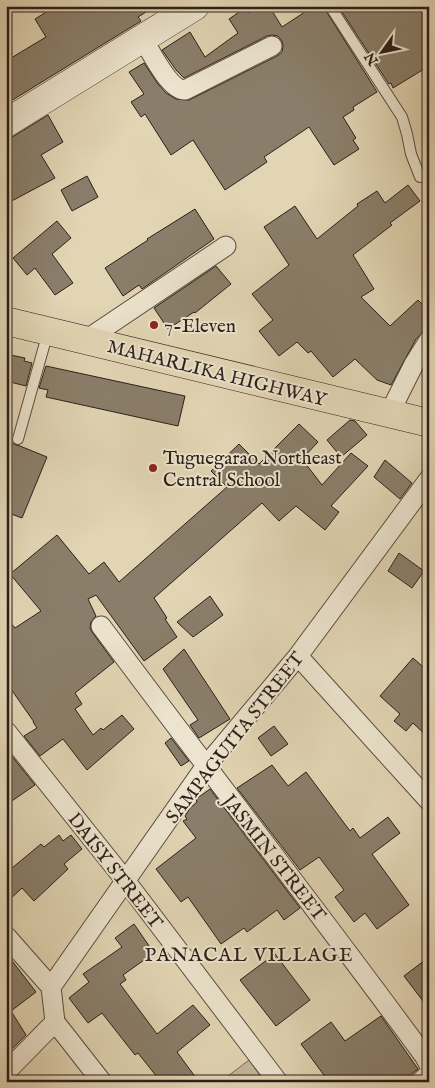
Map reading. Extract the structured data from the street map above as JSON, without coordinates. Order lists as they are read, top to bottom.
{
  "streets": {
    "main road": ["MAHARLIKA HIGHWAY"],
    "street": ["SAMPAGUITA STREET", "JASMIN STREET", "DAISY STREET"]
  },
  "crossings": [
    ["SAMPAGUITA STREET", "JASMIN STREET"],
    ["SAMPAGUITA STREET", "DAISY STREET"]
  ],
  "districts": ["PANACAL VILLAGE"],
  "places": ["7-Eleven", "Tuguegarao Northeast Central School"],
  "north": "bottom left"
}
